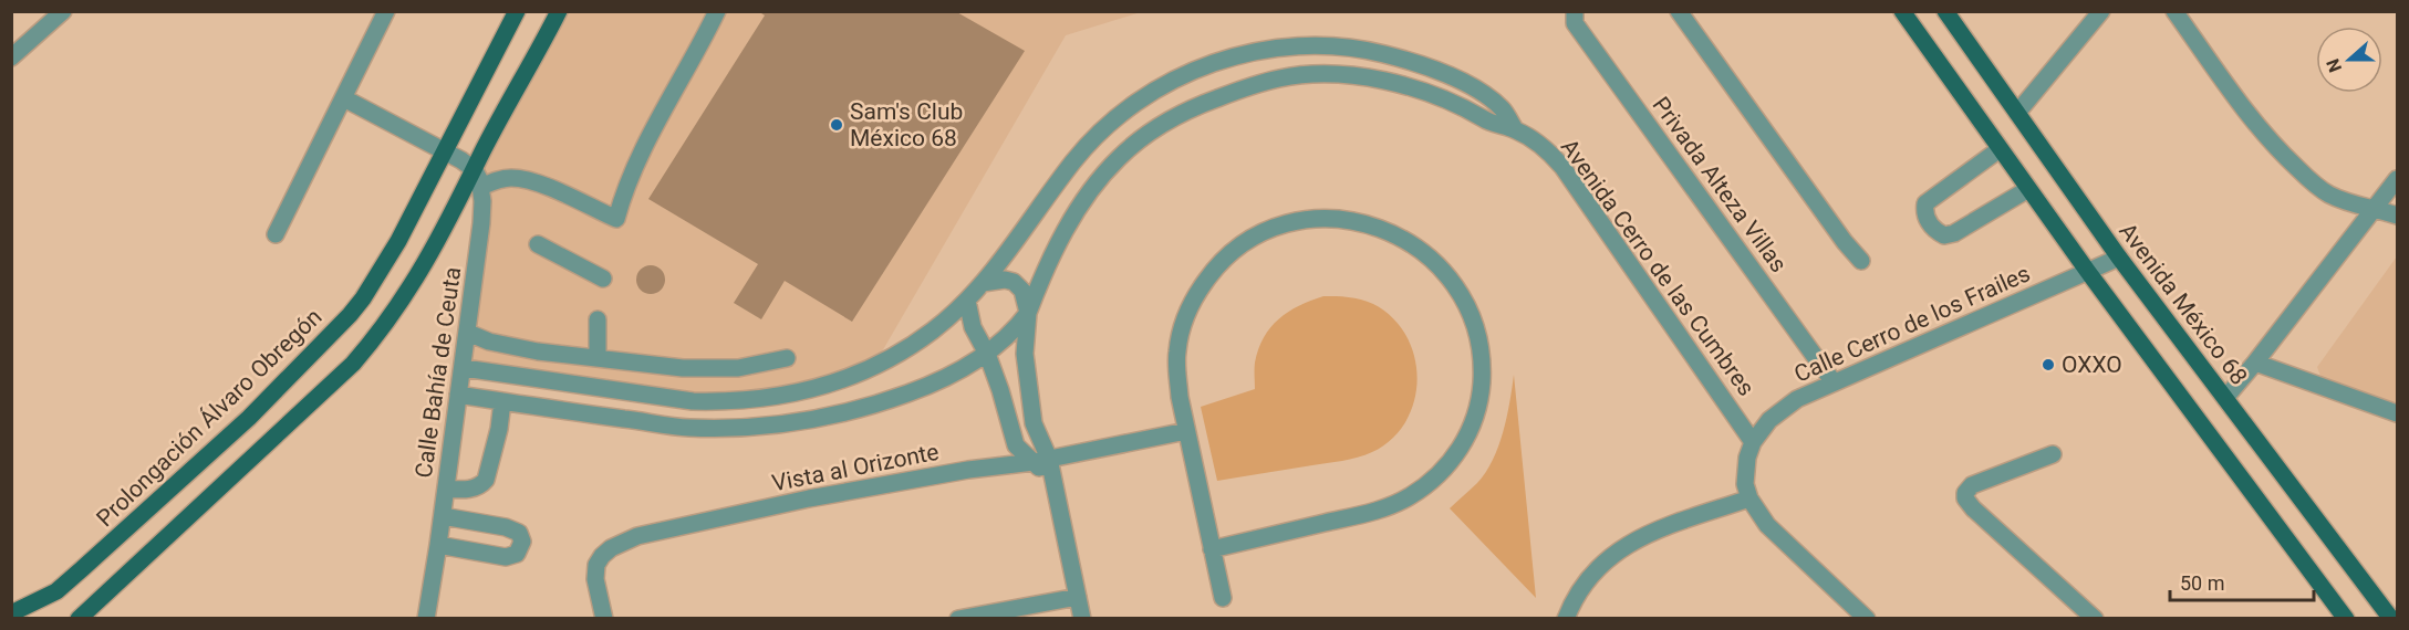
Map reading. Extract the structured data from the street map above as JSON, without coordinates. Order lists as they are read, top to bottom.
{
  "streets": {
    "main road": ["Avenida México 68", "Prolongación Álvaro Obregón"],
    "street": [
      "Privada Alteza Villas",
      "Avenida Cerro de las Cumbres",
      "Calle Cerro de los Frailes",
      "Calle Bahía de Ceuta",
      "Vista al Orizonte"
    ]
  },
  "crossings": [
    ["Privada Alteza Villas", "Calle Cerro de los Frailes"],
    ["Avenida Cerro de las Cumbres", "Calle Cerro de los Frailes"],
    ["Avenida Cerro de las Cumbres", "Calle Bahía de Ceuta"],
    ["Avenida México 68", "Calle Cerro de los Frailes"]
  ],
  "places": ["Sam's Club México 68", "OXXO"],
  "scale_bar": "50 m",
  "north": "left"
}
